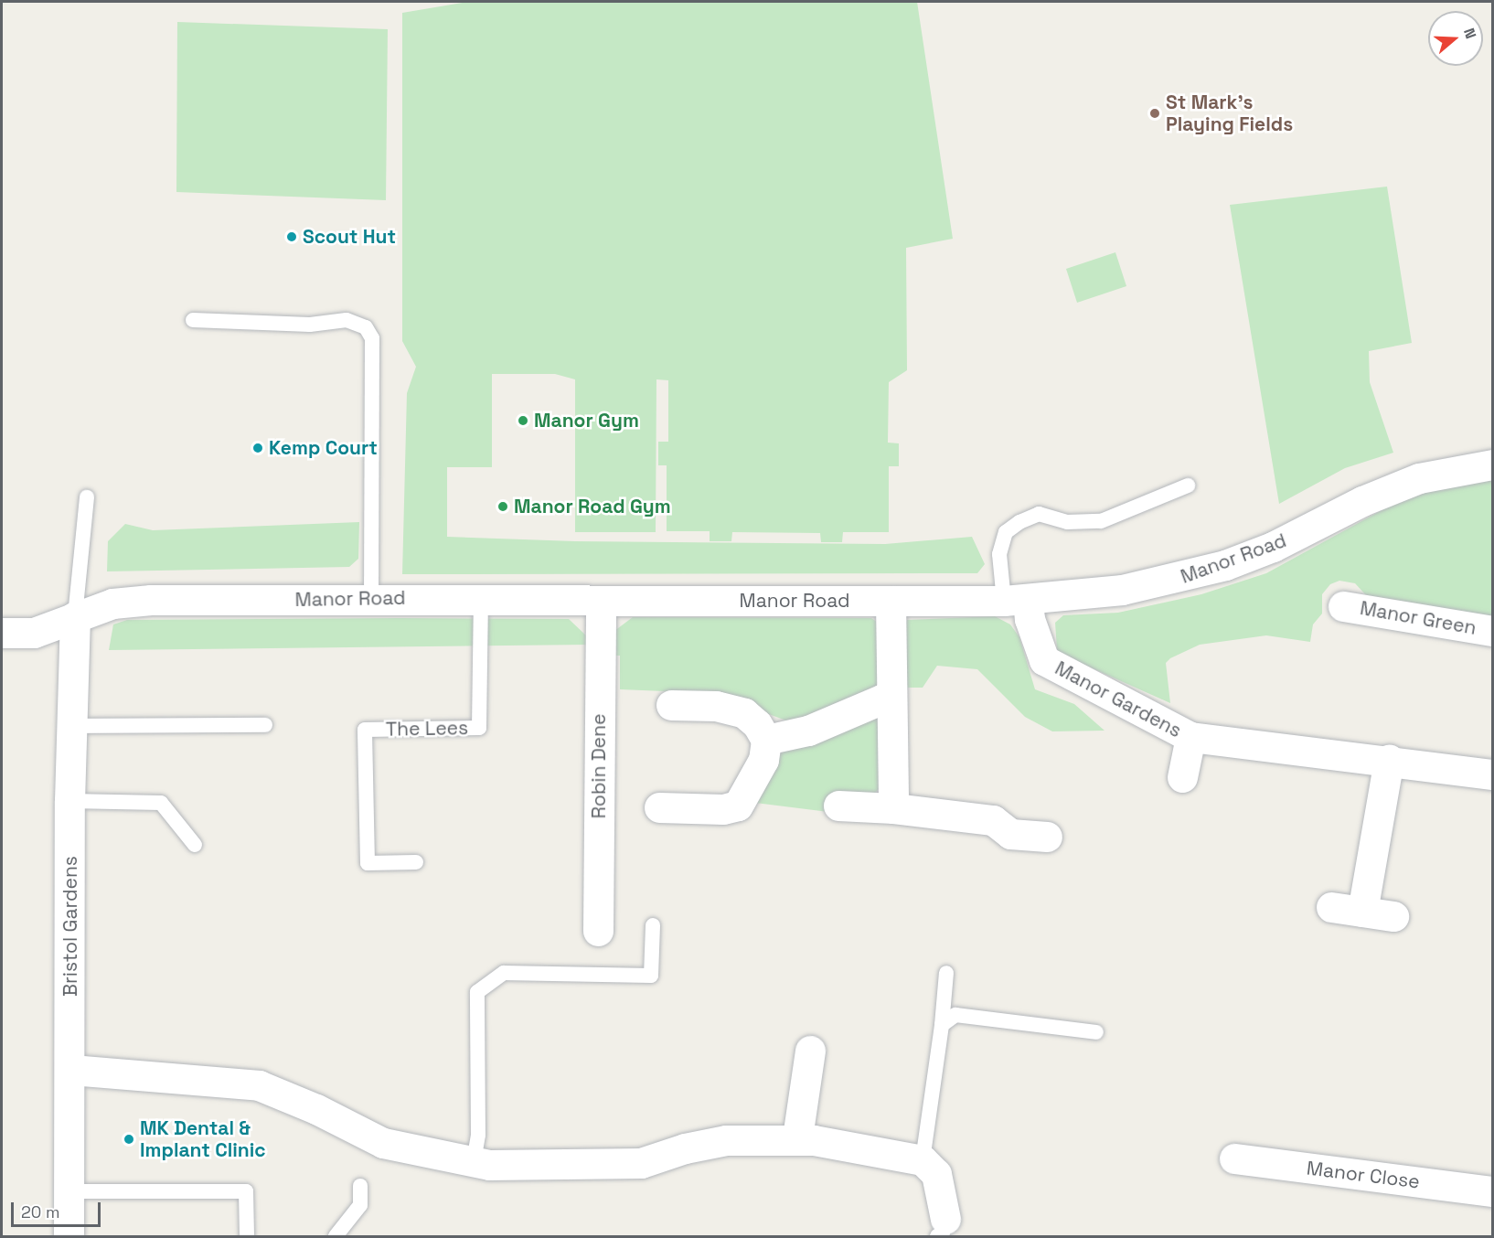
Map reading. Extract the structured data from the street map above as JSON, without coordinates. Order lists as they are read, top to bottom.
{
  "streets": {
    "street": [
      "Manor Road",
      "Manor Green",
      "Manor Gardens",
      "Robin Dene",
      "Bristol Gardens",
      "Manor Close"
    ],
    "lane": ["The Lees"]
  },
  "crossings": [
    ["Manor Road", "Manor Gardens"],
    ["Manor Road", "The Lees"],
    ["Manor Road", "Robin Dene"],
    ["Manor Road", "Bristol Gardens"]
  ],
  "places": [
    "St Mark's Playing Fields",
    "Scout Hut",
    "Manor Gym",
    "Kemp Court",
    "Manor Road Gym",
    "MK Dental & Implant Clinic"
  ],
  "scale_bar": "20 m",
  "north": "right"
}
